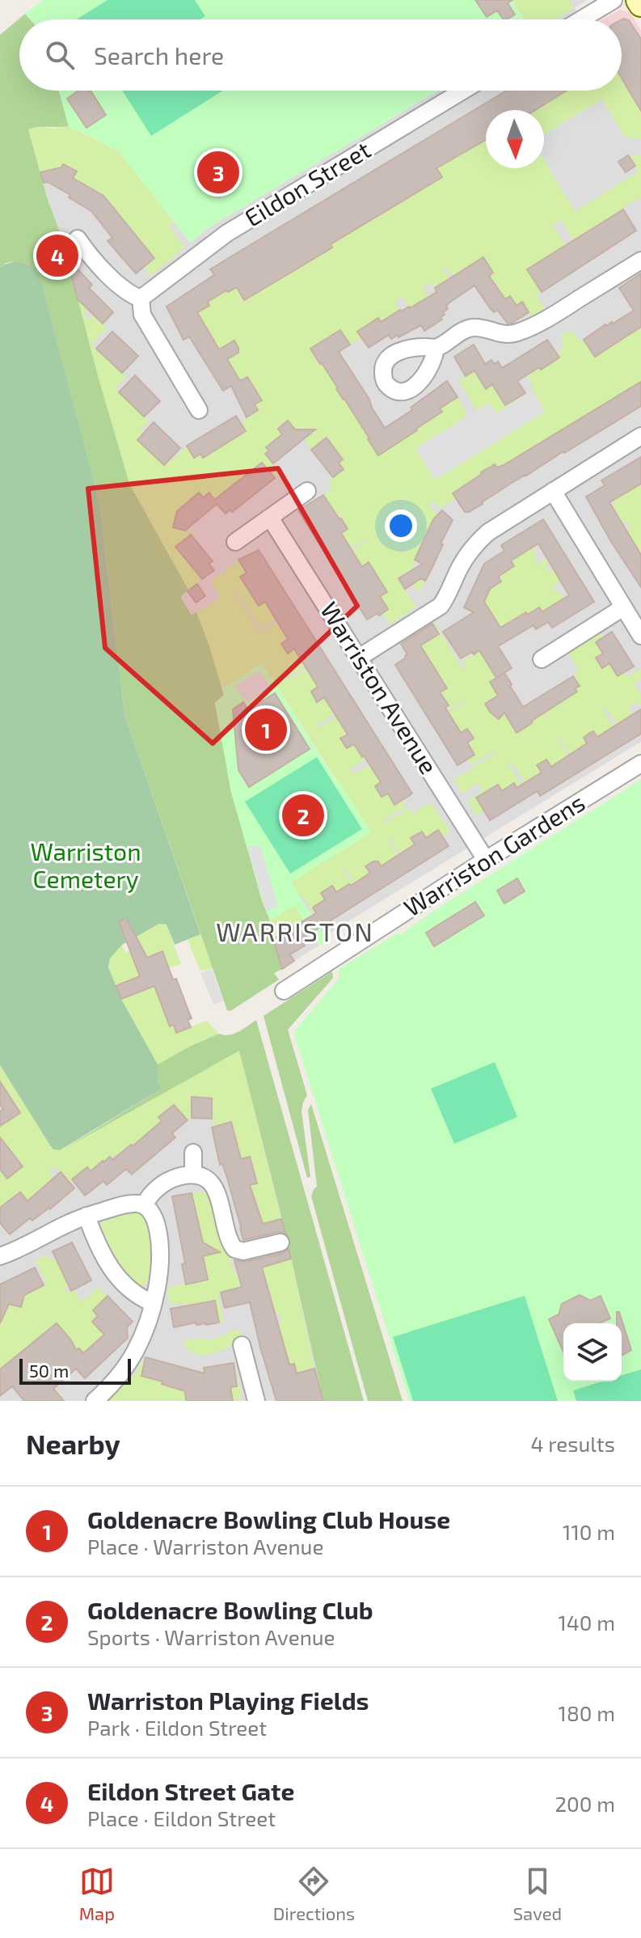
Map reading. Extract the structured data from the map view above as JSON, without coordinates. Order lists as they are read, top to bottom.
{
  "streets": {
    "street": ["Eildon Street", "Warriston Avenue", "Warriston Gardens"]
  },
  "crossings": [
    ["Warriston Avenue", "Warriston Gardens"]
  ],
  "districts": ["WARRISTON"],
  "parks": ["Warriston Cemetery"],
  "scale_bar": "50 m",
  "north": "bottom",
  "page": {
    "search": "Search here",
    "pins": [
      "3",
      "4",
      "1",
      "2"
    ],
    "scale": "50 m",
    "heading": ["Nearby", "4 results"],
    "list": [
      {
        "mark": "1",
        "name": "Goldenacre Bowling Club House",
        "note": "Place · Warriston Avenue",
        "value": "110 m"
      },
      {
        "mark": "2",
        "name": "Goldenacre Bowling Club",
        "note": "Sports · Warriston Avenue",
        "value": "140 m"
      },
      {
        "mark": "3",
        "name": "Warriston Playing Fields",
        "note": "Park · Eildon Street",
        "value": "180 m"
      },
      {
        "mark": "4",
        "name": "Eildon Street Gate",
        "note": "Place · Eildon Street",
        "value": "200 m"
      }
    ],
    "nav": ["Map", "Directions", "Saved"]
  }
}
